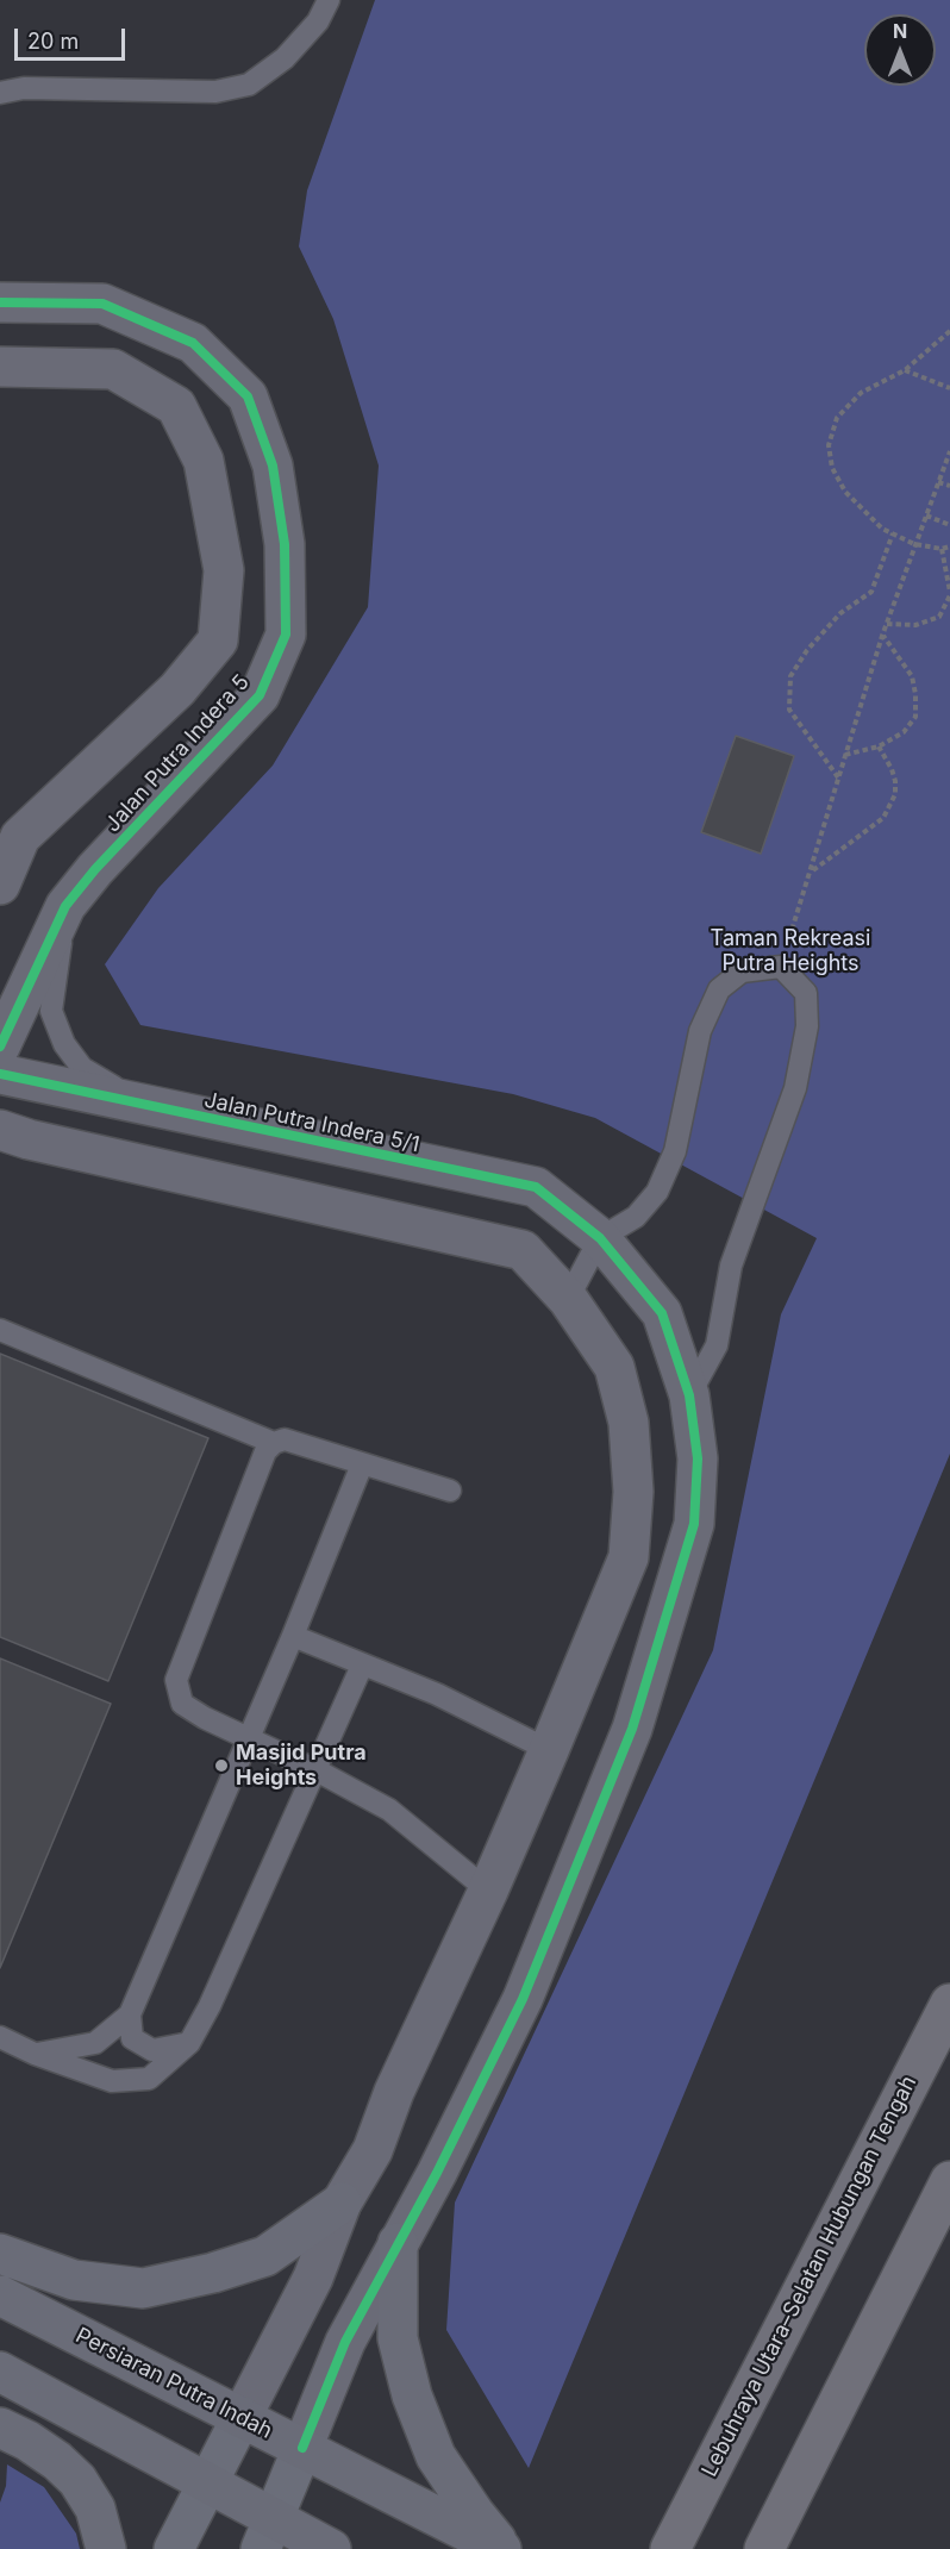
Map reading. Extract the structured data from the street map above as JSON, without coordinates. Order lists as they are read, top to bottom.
{
  "streets": {
    "highway": ["Lebuhraya Utara–Selatan Hubungan Tengah"],
    "main road": ["Persiaran Putra Indah"],
    "street": ["Jalan Putra Indera 5", "Jalan Putra Indera 5/1"]
  },
  "crossings": [
    ["Jalan Putra Indera 5/1", "Persiaran Putra Indah"]
  ],
  "parks": ["Taman Rekreasi Putra Heights"],
  "places": ["Masjid Putra Heights"],
  "scale_bar": "20 m",
  "north": "top"
}
